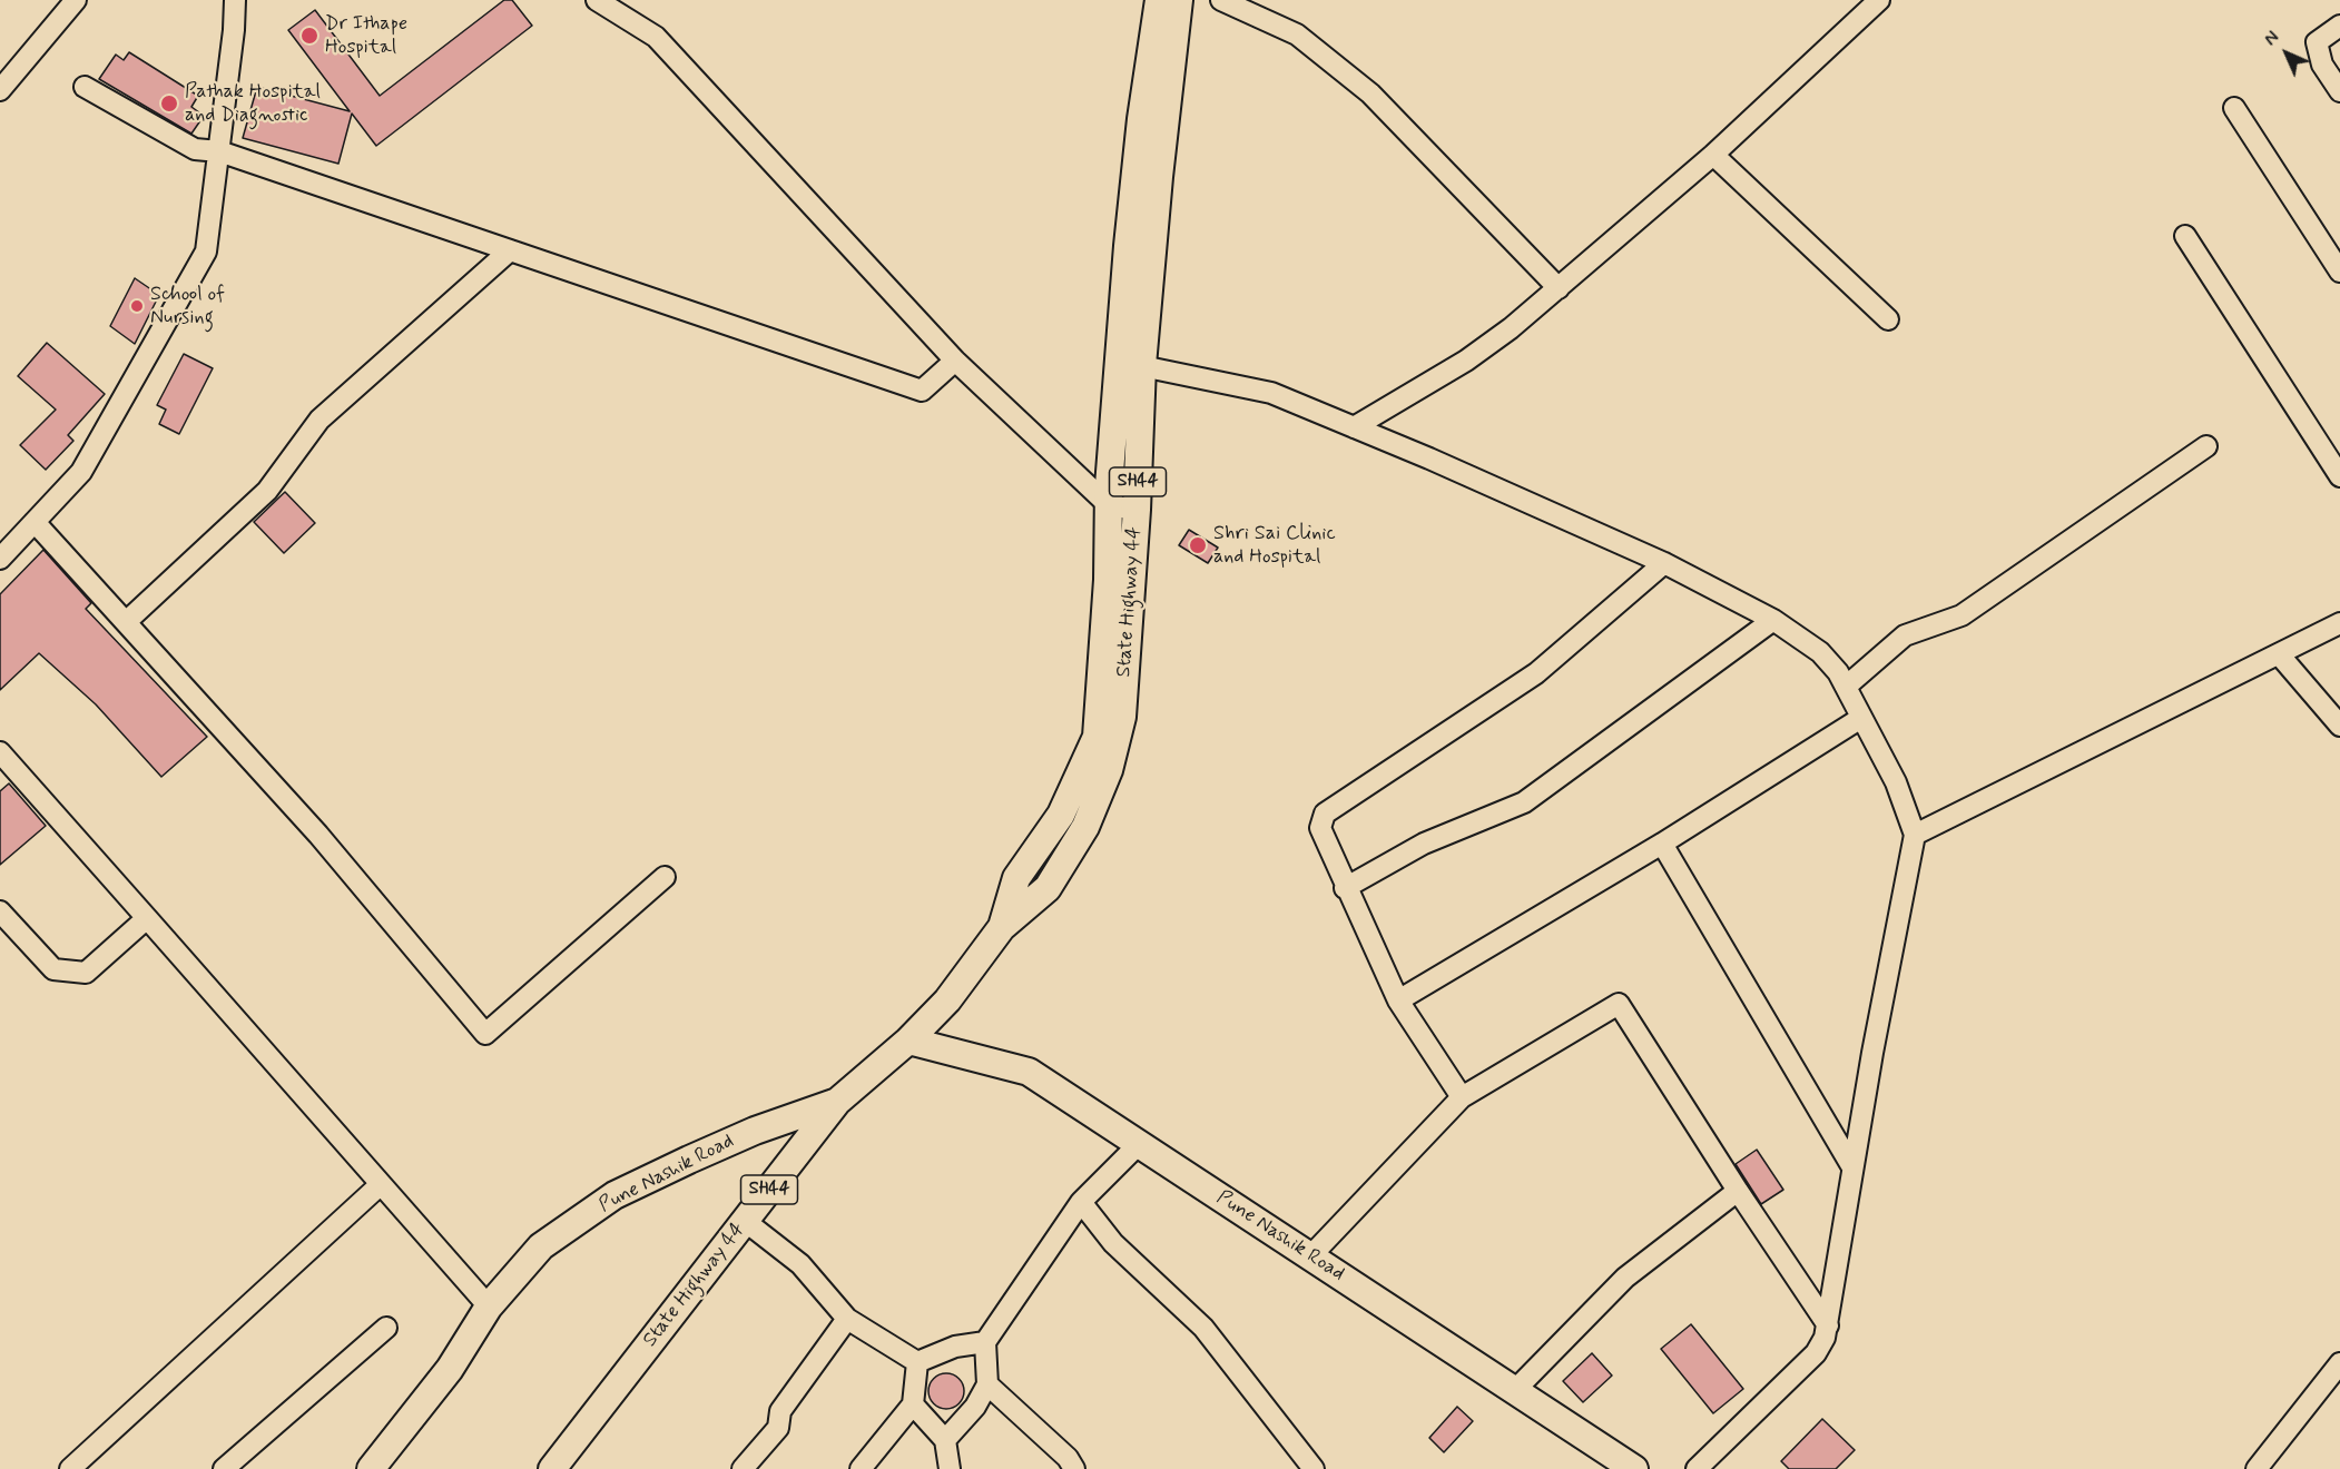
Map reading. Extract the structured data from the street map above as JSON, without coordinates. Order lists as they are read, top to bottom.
{
  "streets": {
    "main road": ["SH44", "State Highway 44", "Pune Nashik Road"]
  },
  "crossings": [
    ["State Highway 44", "Pune Nashik Road"]
  ],
  "places": [
    "Dr Ithape Hospital",
    "Pathak Hospital and Diagnostic",
    "School of Nursing",
    "Shri Sai Clinic and Hospital"
  ],
  "north": "top left"
}
